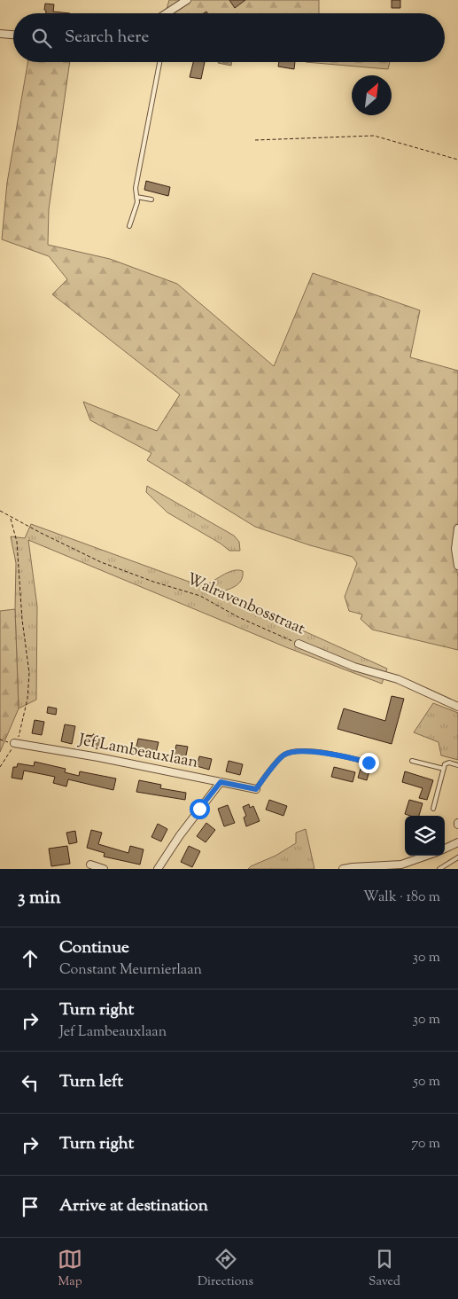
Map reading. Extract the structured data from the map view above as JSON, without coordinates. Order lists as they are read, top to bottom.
{
  "streets": {
    "street": ["Walravenbosstraat", "Jef Lambeauxlaan"]
  },
  "north": "top right",
  "page": {
    "search": "Search here",
    "heading": ["3 min", "Walk · 180 m"],
    "list": [
      ["Continue", "Constant Meurnierlaan", "30 m"],
      ["Turn right", "Jef Lambeauxlaan", "30 m"],
      ["Turn left", "50 m"],
      ["Turn right", "70 m"],
      "Arrive at destination"
    ],
    "nav": ["Map", "Directions", "Saved"]
  }
}
